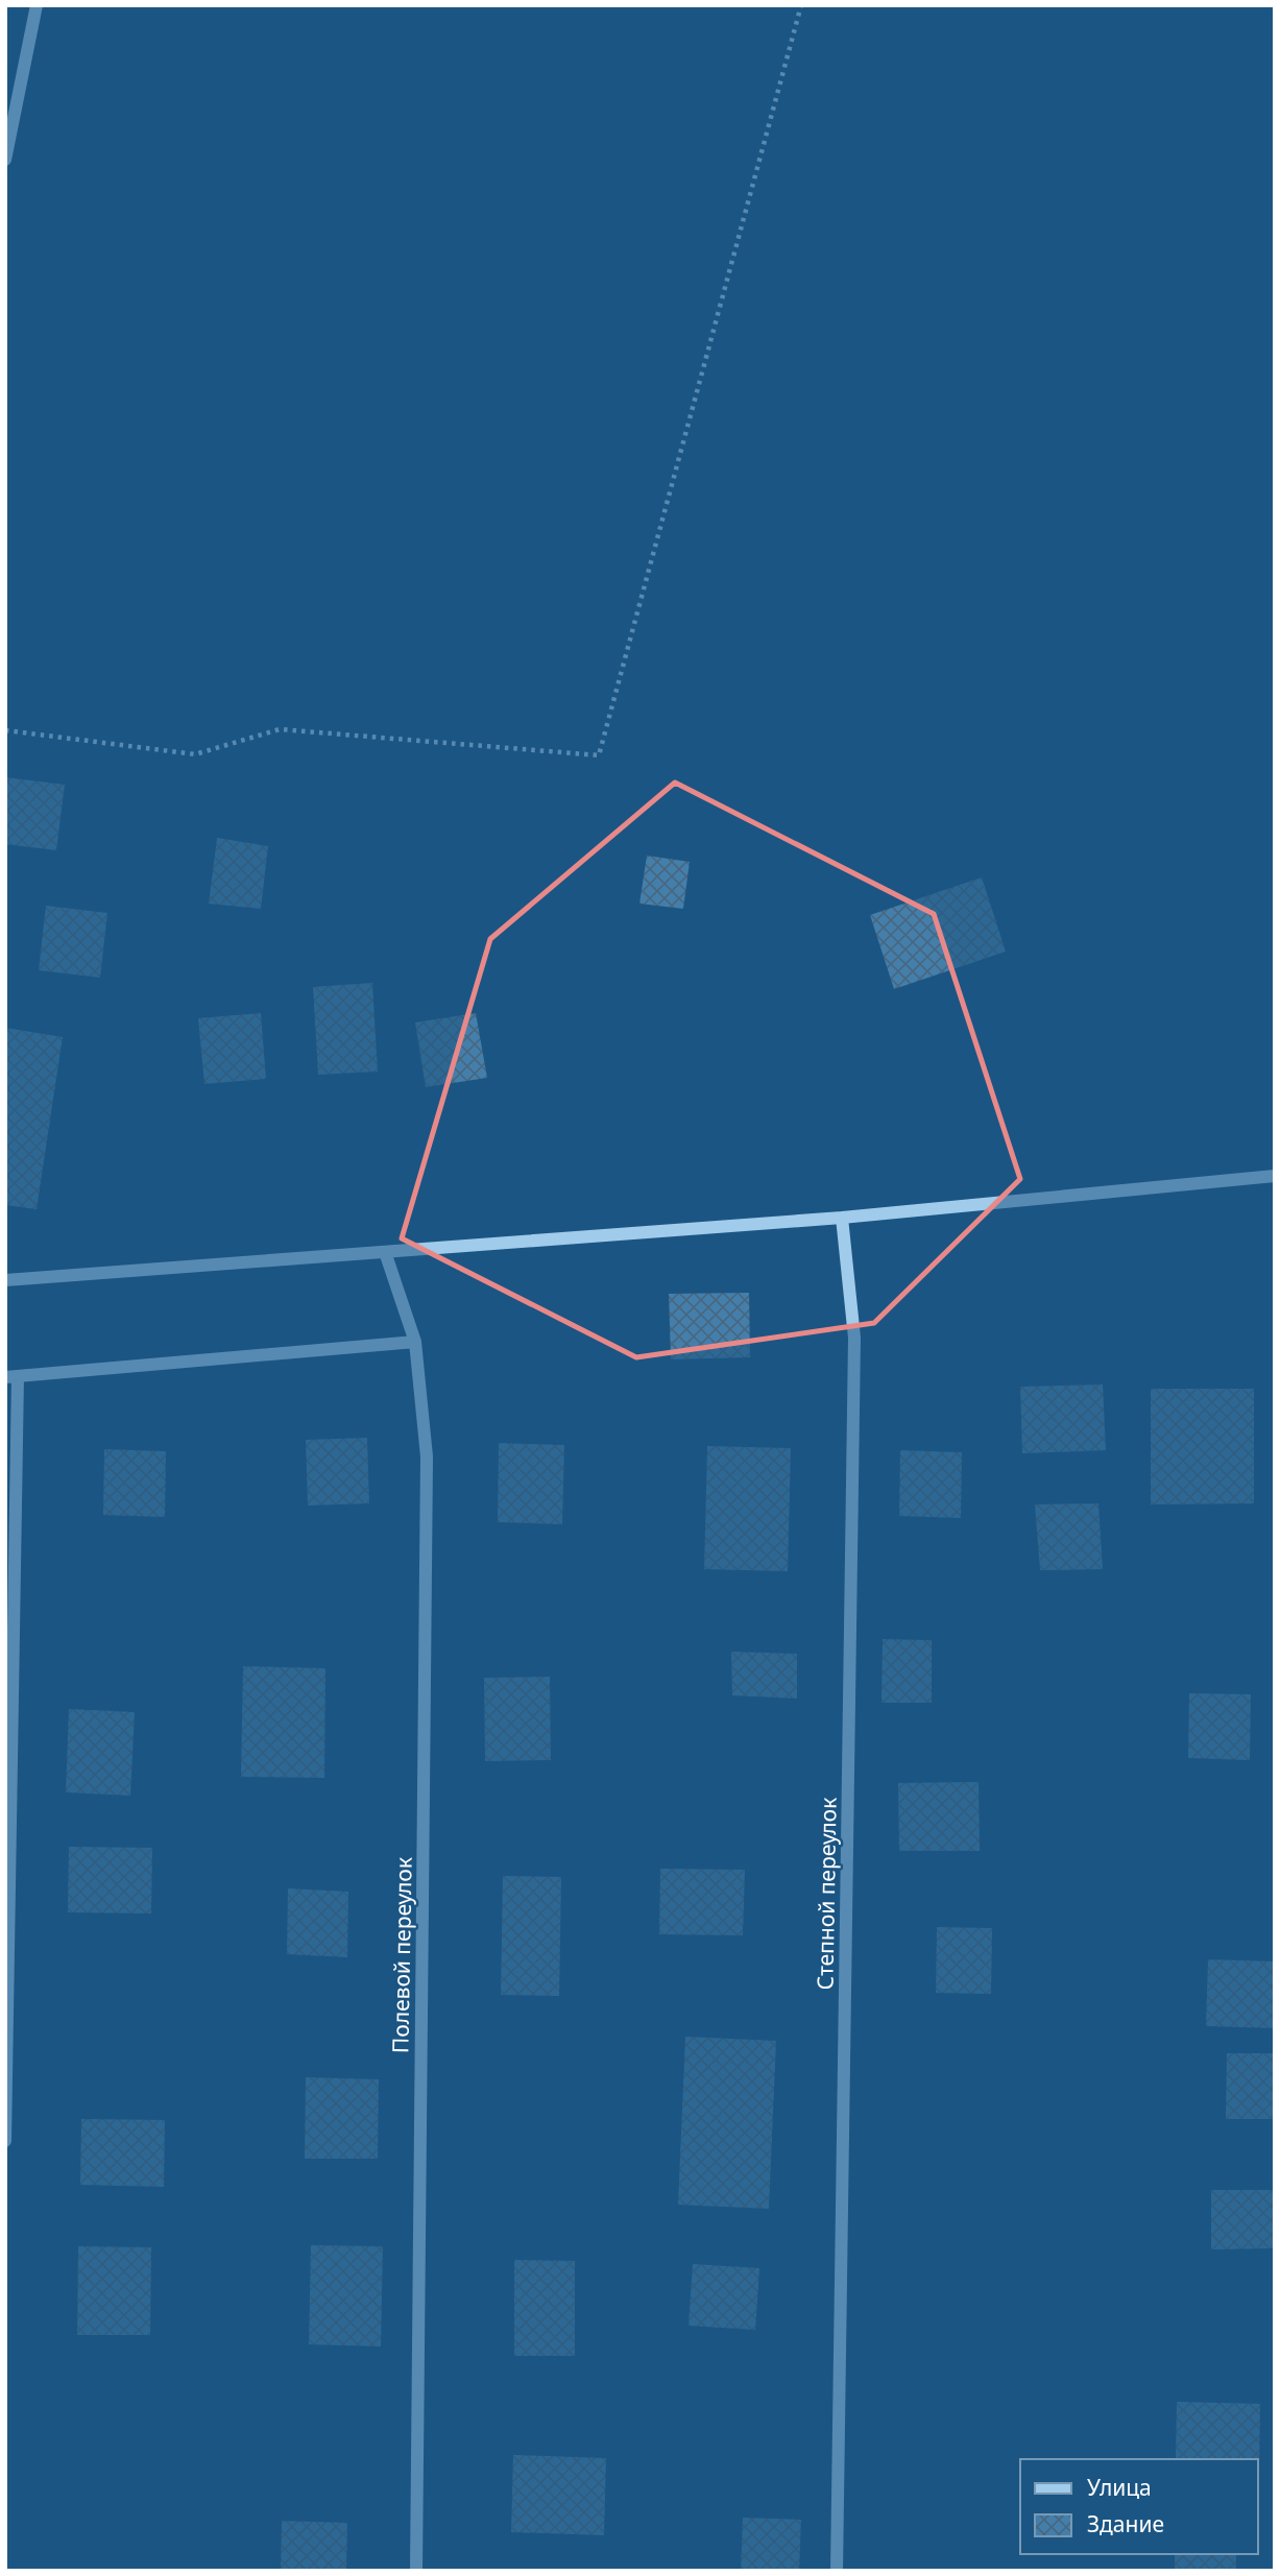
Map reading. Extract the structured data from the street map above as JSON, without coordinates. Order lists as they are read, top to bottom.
{
  "streets": {
    "street": ["Степной переулок", "Полевой переулок"]
  },
  "legend": ["Улица", "Здание"]
}
